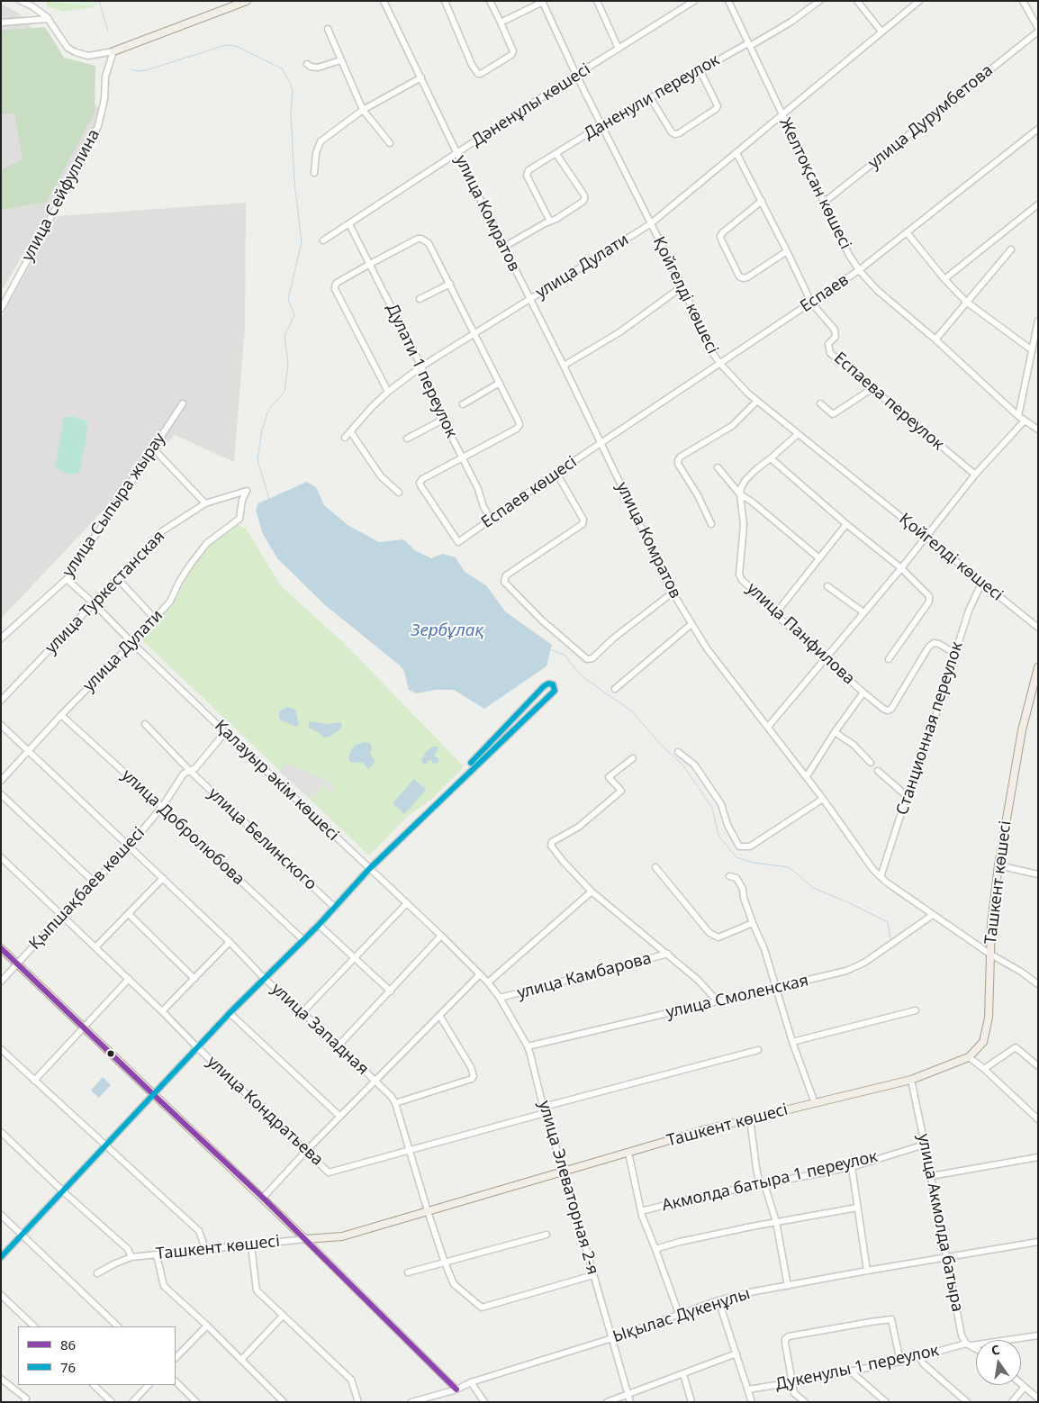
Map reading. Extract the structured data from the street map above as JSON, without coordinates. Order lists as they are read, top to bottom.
{
  "streets": {
    "main road": ["Ташкент көшесі"],
    "street": [
      "Даненули переулок",
      "Дәненұлы көшесі",
      "улица Дурумбетова",
      "Желтоқсан көшесі",
      "улица Сейфуллина",
      "улица Комратов",
      "улица Дулати",
      "Еспаев",
      "Қойгелді көшесі",
      "Дулати 1 переулок",
      "Еспаева переулок",
      "Еспаев көшесі",
      "улица Сыпыра жырау",
      "улица Туркестанская",
      "улица Панфилова",
      "Станционная переулок",
      "Қалауыр әкім көшесі",
      "улица Добролюбова",
      "улица Белинского",
      "Қыпшақбаев көшесі",
      "улица Камбарова",
      "улица Смоленская",
      "улица Западная",
      "улица Кондратьева",
      "Акмолда батыра 1 переулок",
      "улица Элеваторная 2-я",
      "улица Акмолда батыра",
      "Ықылас Дүкенұлы",
      "Дукенулы 1 переулок"
    ]
  },
  "crossings": [
    ["Даненули переулок", "Желтоқсан көшесі"],
    ["Даненули переулок", "Қойгелді көшесі"],
    ["Дәненұлы көшесі", "улица Комратов"],
    ["Дәненұлы көшесі", "Қойгелді көшесі"],
    ["Дәненұлы көшесі", "Дулати 1 переулок"],
    ["улица Дурумбетова", "Желтоқсан көшесі"],
    ["Желтоқсан көшесі", "улица Дулати"],
    ["Желтоқсан көшесі", "Еспаев"],
    ["улица Комратов", "улица Дулати"],
    ["улица Комратов", "Еспаев"],
    ["улица Комратов", "Еспаев көшесі"],
    ["улица Комратов", "Станционная переулок"],
    ["улица Комратов", "Ташкент көшесі"],
    ["улица Комратов", "улица Смоленская"],
    ["улица Дулати", "Қойгелді көшесі"],
    ["улица Дулати", "Дулати 1 переулок"],
    ["улица Дулати", "Еспаева переулок"],
    ["улица Дулати", "улица Туркестанская"],
    ["улица Дулати", "Қалауыр әкім көшесі"],
    ["улица Дулати", "улица Добролюбова"],
    ["улица Дулати", "улица Западная"],
    ["Еспаев", "Қойгелді көшесі"],
    ["Еспаев", "Еспаева переулок"],
    ["Еспаев", "Еспаев көшесі"],
    ["Қойгелді көшесі", "Станционная переулок"],
    ["Дулати 1 переулок", "Еспаев көшесі"],
    ["улица Сыпыра жырау", "Қалауыр әкім көшесі"],
    ["улица Туркестанская", "Қалауыр әкім көшесі"],
    ["улица Панфилова", "Станционная переулок"],
    ["Қалауыр әкім көшесі", "Қыпшақбаев көшесі"],
    ["Қалауыр әкім көшесі", "улица Элеваторная 2-я"],
    ["улица Добролюбова", "Қыпшақбаев көшесі"],
    ["улица Белинского", "Қыпшақбаев көшесі"],
    ["Ташкент көшесі", "улица Западная"],
    ["Ташкент көшесі", "Акмолда батыра 1 переулок"],
    ["Ташкент көшесі", "улица Элеваторная 2-я"],
    ["Ташкент көшесі", "улица Акмолда батыра"],
    ["Қыпшақбаев көшесі", "улица Западная"],
    ["Қыпшақбаев көшесі", "улица Кондратьева"],
    ["улица Камбарова", "улица Элеваторная 2-я"],
    ["улица Смоленская", "улица Элеваторная 2-я"],
    ["улица Западная", "улица Кондратьева"],
    ["улица Западная", "улица Элеваторная 2-я"],
    ["улица Кондратьева", "улица Элеваторная 2-я"],
    ["Акмолда батыра 1 переулок", "улица Акмолда батыра"],
    ["Акмолда батыра 1 переулок", "Ықылас Дүкенұлы"],
    ["улица Элеваторная 2-я", "Ықылас Дүкенұлы"],
    ["улица Акмолда батыра", "Ықылас Дүкенұлы"],
    ["улица Акмолда батыра", "Дукенулы 1 переулок"]
  ],
  "water": ["Зербұлақ"],
  "lines": ["transit line 76", "transit line 86"],
  "legend": ["86", "76"],
  "north": "top"
}
